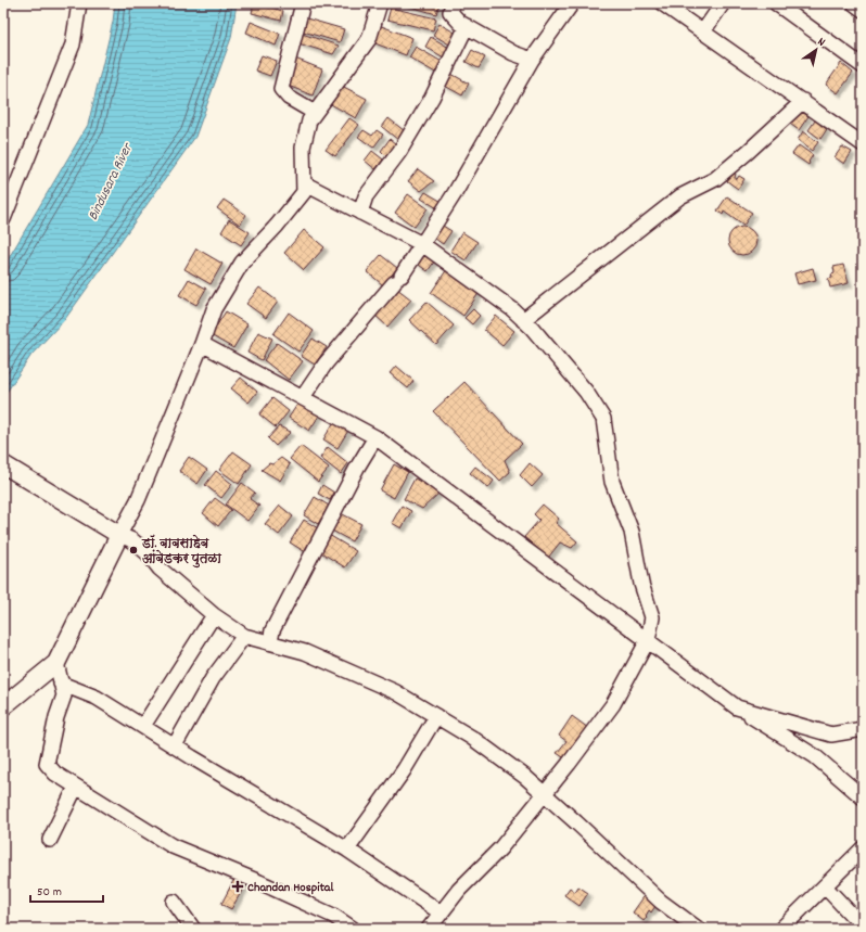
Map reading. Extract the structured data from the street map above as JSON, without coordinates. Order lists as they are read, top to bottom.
{
  "water": ["Bindusara River"],
  "places": {
    "other": ["डॉ. बाबसाहेब आंबेडकर पुतळा"],
    "health": ["Chandan Hospital"]
  },
  "scale_bar": "50 m",
  "north": "top right"
}
